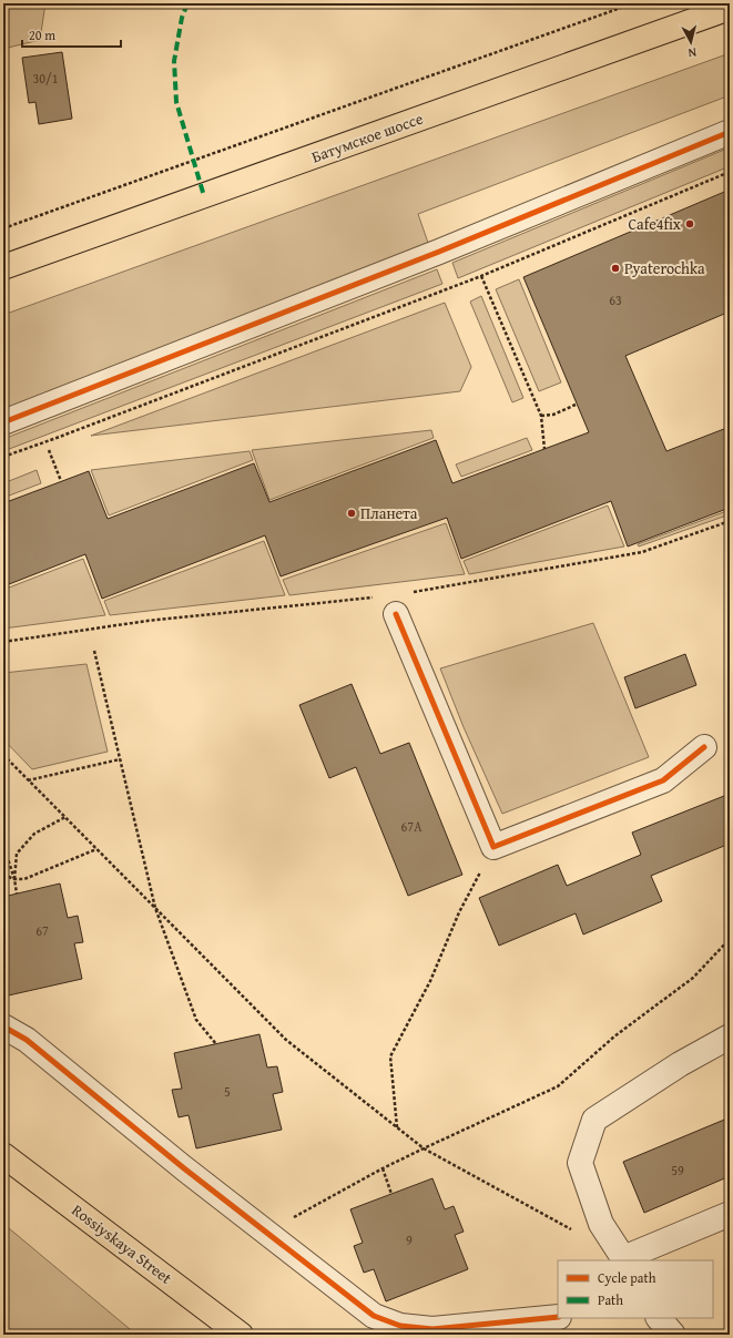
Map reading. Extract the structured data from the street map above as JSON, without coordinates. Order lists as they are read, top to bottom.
{
  "streets": {
    "main road": ["Батумское шоссе", "Rossiyskaya Street"]
  },
  "places": ["Cafe4fix", "Pyaterochka", "Планета"],
  "house_numbers": [
    "30/1",
    "63",
    "67А",
    "67",
    "5",
    "59",
    "9"
  ],
  "legend": ["Cycle path", "Path"],
  "scale_bar": "20 m",
  "north": "bottom"
}
